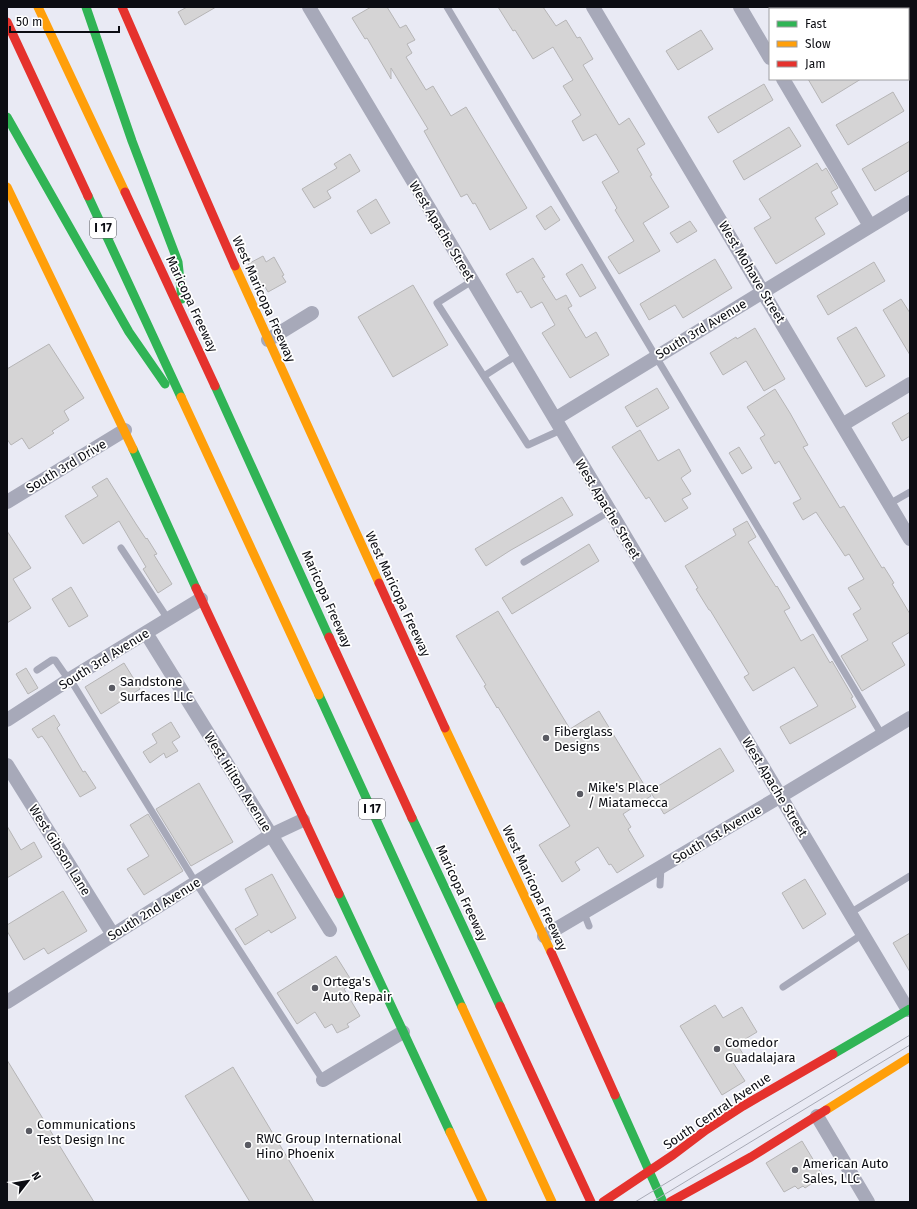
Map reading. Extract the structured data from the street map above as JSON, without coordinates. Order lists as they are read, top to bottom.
{
  "streets": {
    "main road": [
      "I 17",
      "West Maricopa Freeway",
      "Maricopa Freeway",
      "South Central Avenue"
    ],
    "street": [
      "West Apache Street",
      "West Mohave Street",
      "South 3rd Avenue",
      "South 3rd Drive",
      "West Hilton Avenue",
      "South 1st Avenue",
      "West Gibson Lane",
      "South 2nd Avenue"
    ]
  },
  "crossings": [
    ["West Apache Street", "South 3rd Avenue"],
    ["West Apache Street", "South 1st Avenue"],
    ["West Apache Street", "South Central Avenue"],
    ["West Mohave Street", "South 3rd Avenue"],
    ["West Maricopa Freeway", "South 1st Avenue"],
    ["West Maricopa Freeway", "South Central Avenue"],
    ["South 3rd Avenue", "West Hilton Avenue"],
    ["West Hilton Avenue", "South 2nd Avenue"],
    ["West Gibson Lane", "South 2nd Avenue"]
  ],
  "places": [
    "Sandstone Surfaces LLC",
    "Fiberglass Designs",
    "Mike's Place / Miatamecca",
    "Ortega's Auto Repair",
    "Comedor Guadalajara",
    "Communications Test Design Inc",
    "RWC Group International Hino Phoenix",
    "American Auto Sales, LLC"
  ],
  "legend": ["Fast", "Slow", "Jam"],
  "scale_bar": "50 m",
  "north": "top right"
}
